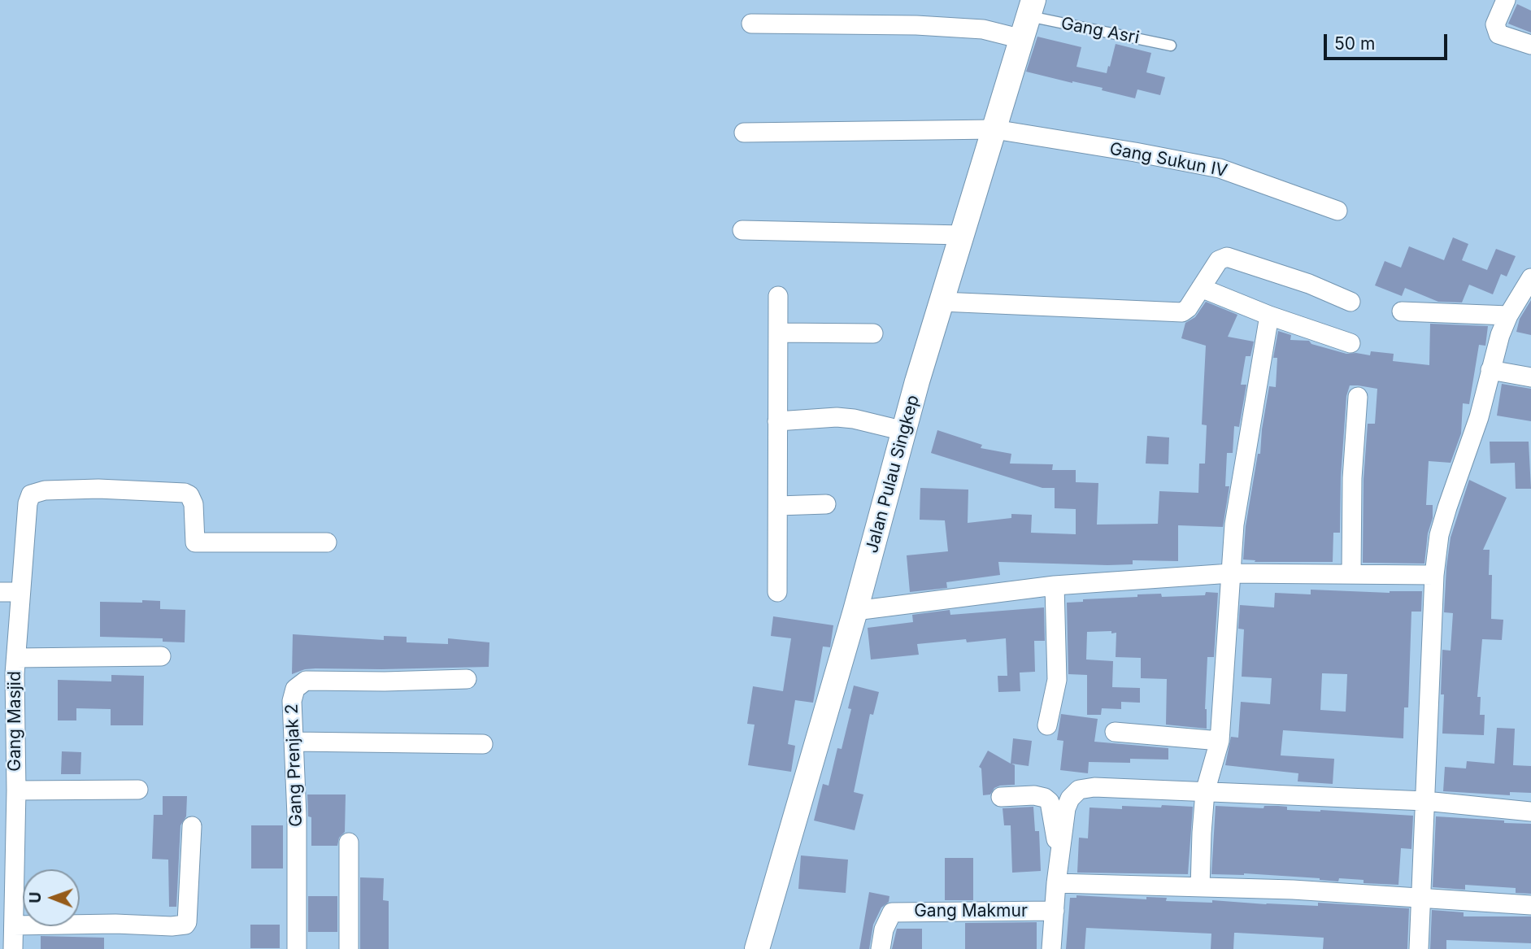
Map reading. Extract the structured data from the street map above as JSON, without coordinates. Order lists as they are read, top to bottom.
{
  "streets": {
    "street": [
      "Gang Sukun IV",
      "Jalan Pulau Singkep",
      "Gang Masjid",
      "Gang Prenjak 2",
      "Gang Makmur"
    ],
    "lane": ["Gang Asri"]
  },
  "crossings": [
    ["Gang Asri", "Jalan Pulau Singkep"],
    ["Gang Sukun IV", "Jalan Pulau Singkep"]
  ],
  "scale_bar": "50 m",
  "north": "left"
}
